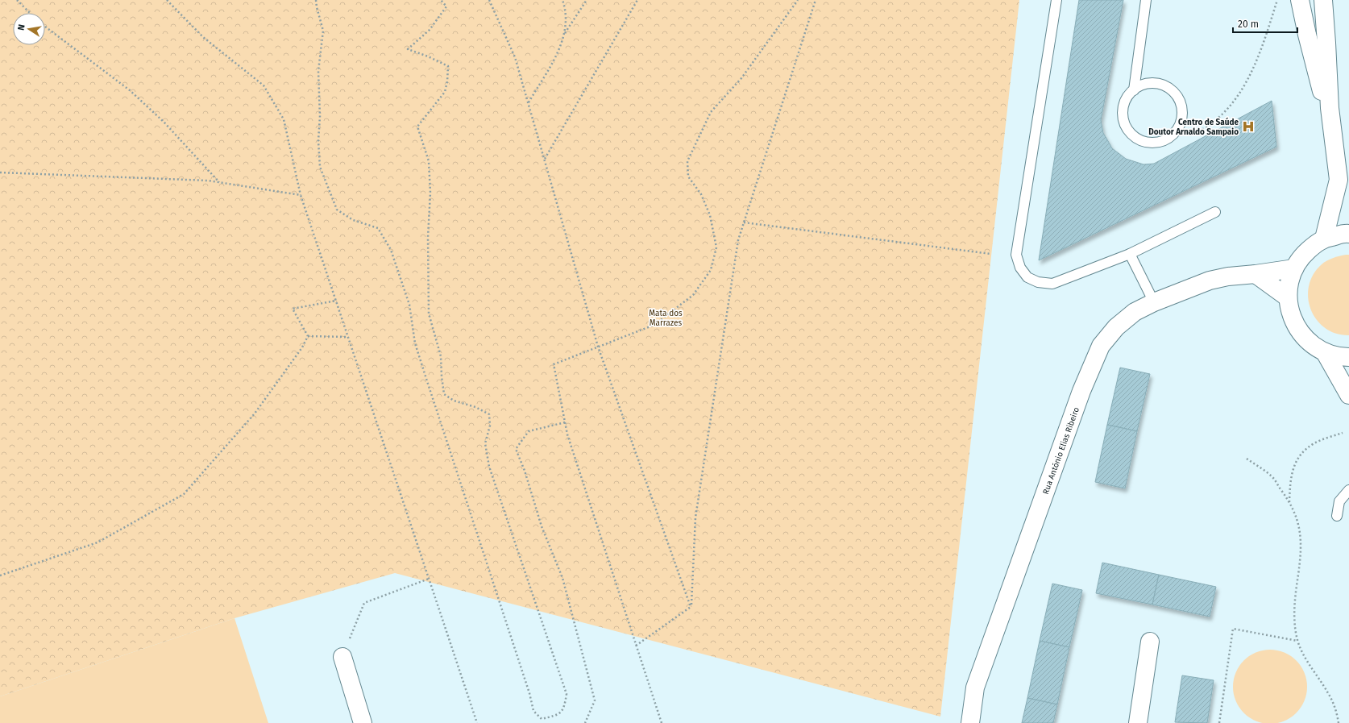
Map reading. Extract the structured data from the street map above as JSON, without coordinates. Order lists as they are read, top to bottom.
{
  "streets": {
    "street": ["Rua António Elias Ribeiro"]
  },
  "parks": ["Mata dos Marrazes"],
  "places": {
    "hospital": ["Centro de Saúde Doutor Arnaldo Sampaio"]
  },
  "scale_bar": "20 m",
  "north": "left"
}
